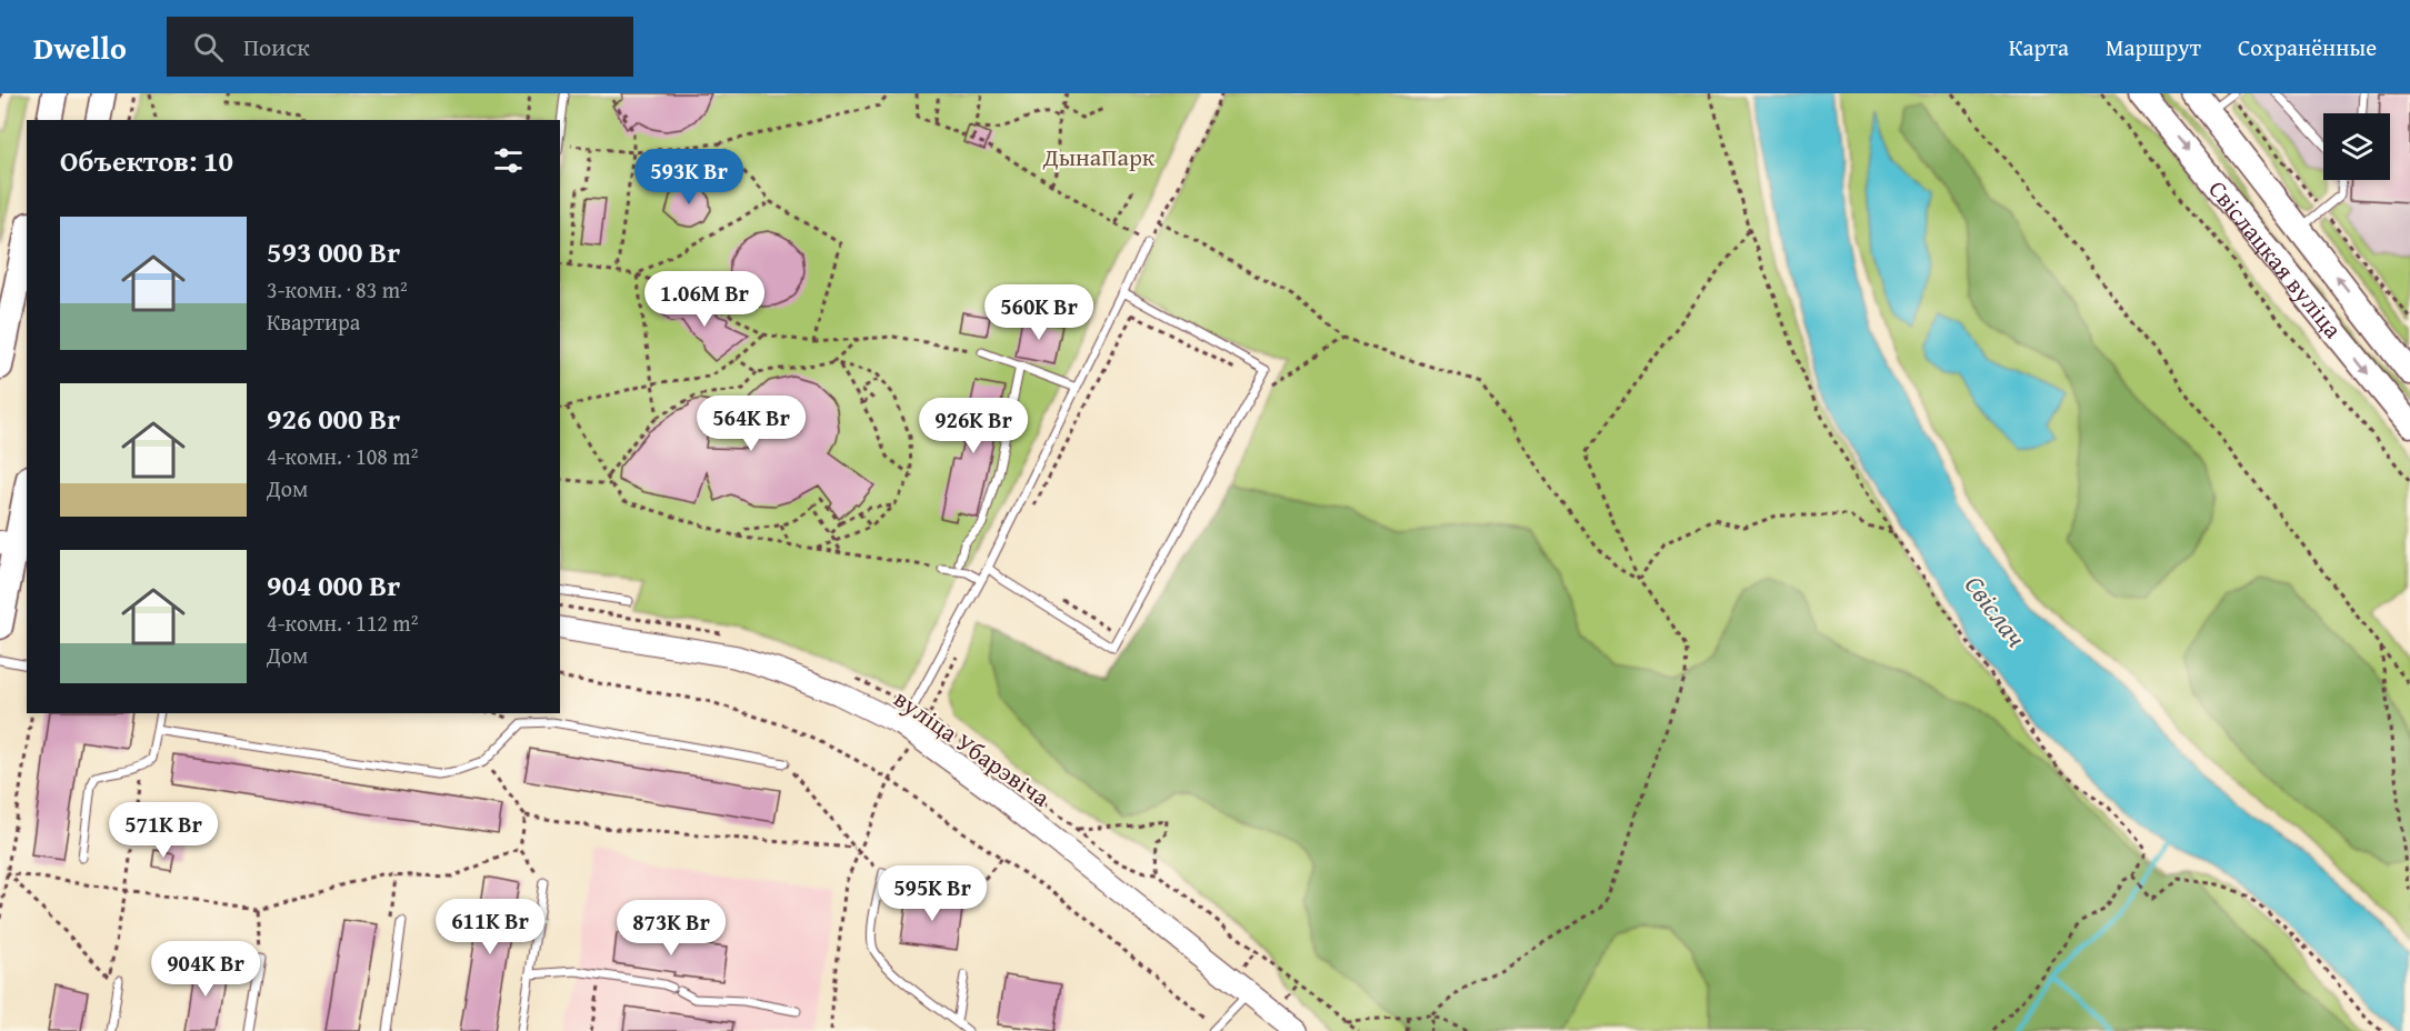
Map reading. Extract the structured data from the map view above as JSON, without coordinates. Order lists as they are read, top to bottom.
{
  "streets": {
    "main road": ["Свіслацкая вуліца", "вуліца Убарэвіча"]
  },
  "water": ["Свіслач"],
  "parks": ["ДынаПарк"],
  "page": {
    "header": "Dwello",
    "search": "Поиск",
    "nav": ["Карта", "Маршрут", "Сохранённые"],
    "heading": "Объектов: 10",
    "price": [
      "593K Br",
      "1.06M Br",
      "560K Br",
      "564K Br",
      "926K Br",
      "571K Br",
      "595K Br",
      "611K Br",
      "873K Br",
      "904K Br"
    ],
    "list": [
      {
        "name": "593 000 Br",
        "note": "3-комн. · 83 m² · Квартира"
      },
      {
        "name": "926 000 Br",
        "note": "4-комн. · 108 m² · Дом"
      },
      {
        "name": "904 000 Br",
        "note": "4-комн. · 112 m² · Дом"
      }
    ]
  }
}
